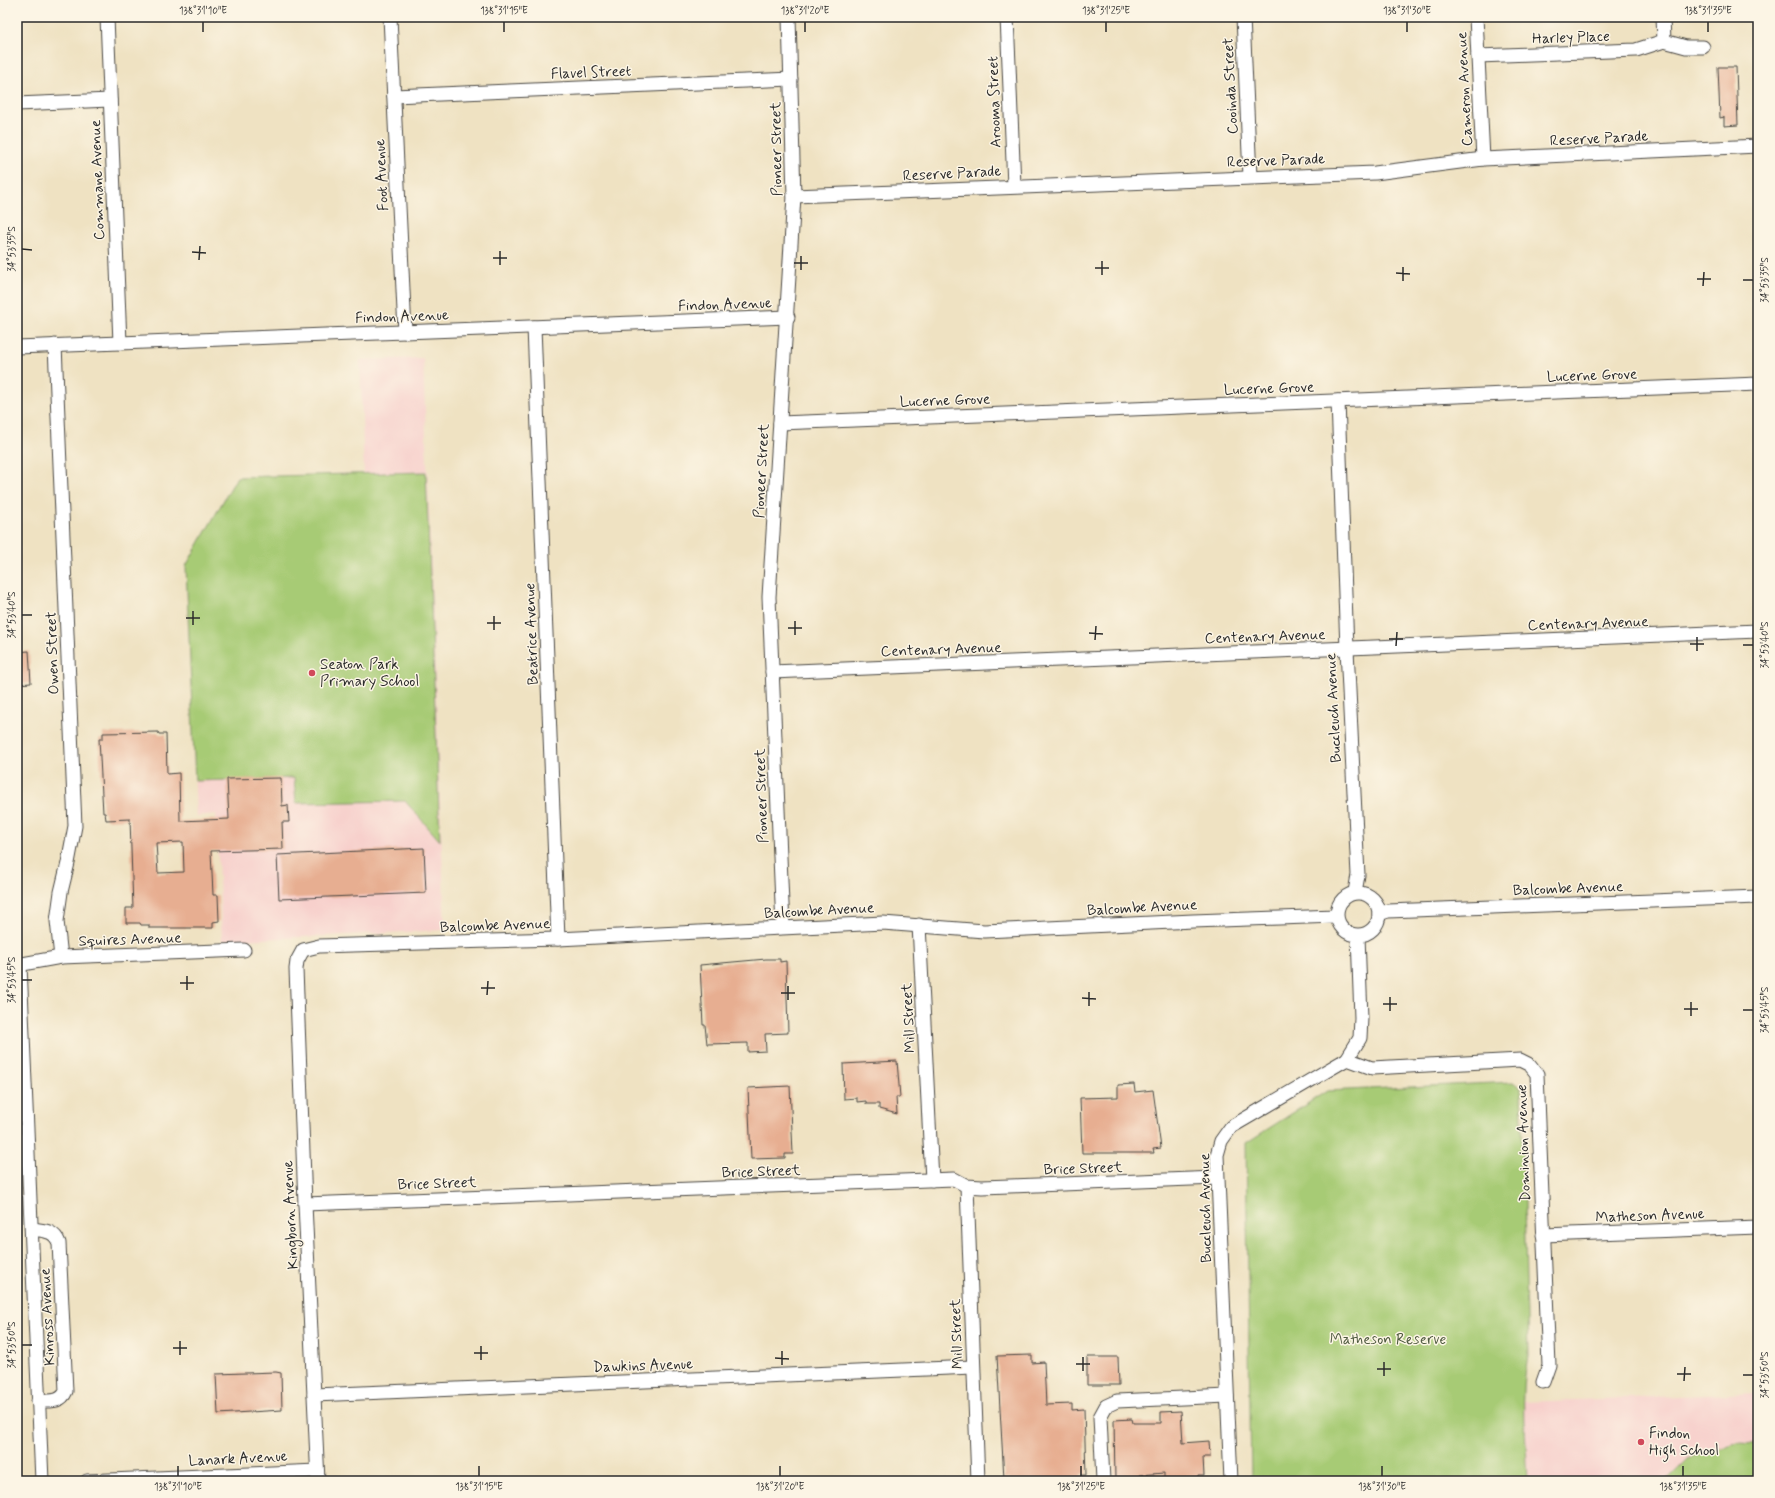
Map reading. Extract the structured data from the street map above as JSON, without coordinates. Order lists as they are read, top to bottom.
{
  "streets": {
    "street": [
      "Harley Place",
      "Flavel Street",
      "Cooinda Street",
      "Cameron Avenue",
      "Arooma Street",
      "Reserve Parade",
      "Pioneer Street",
      "Foot Avenue",
      "Commane Avenue",
      "Findon Avenue",
      "Lucerne Grove",
      "Centenary Avenue",
      "Beatrice Avenue",
      "Owen Street",
      "Buccleuch Avenue",
      "Balcombe Avenue",
      "Squires Avenue",
      "Mill Street",
      "Dominion Avenue",
      "Brice Street",
      "Kingborn Avenue",
      "Matheson Avenue",
      "Kinross Avenue",
      "Dawkins Avenue",
      "Lanark Avenue"
    ]
  },
  "crossings": [
    ["Harley Place", "Cameron Avenue"],
    ["Flavel Street", "Pioneer Street"],
    ["Flavel Street", "Foot Avenue"],
    ["Cooinda Street", "Reserve Parade"],
    ["Cameron Avenue", "Reserve Parade"],
    ["Arooma Street", "Reserve Parade"],
    ["Reserve Parade", "Pioneer Street"],
    ["Pioneer Street", "Findon Avenue"],
    ["Pioneer Street", "Lucerne Grove"],
    ["Pioneer Street", "Centenary Avenue"],
    ["Pioneer Street", "Balcombe Avenue"],
    ["Foot Avenue", "Findon Avenue"],
    ["Commane Avenue", "Findon Avenue"],
    ["Findon Avenue", "Beatrice Avenue"],
    ["Findon Avenue", "Owen Street"],
    ["Lucerne Grove", "Buccleuch Avenue"],
    ["Centenary Avenue", "Buccleuch Avenue"],
    ["Beatrice Avenue", "Balcombe Avenue"],
    ["Owen Street", "Squires Avenue"],
    ["Buccleuch Avenue", "Balcombe Avenue"],
    ["Buccleuch Avenue", "Dominion Avenue"],
    ["Buccleuch Avenue", "Brice Street"],
    ["Balcombe Avenue", "Mill Street"],
    ["Balcombe Avenue", "Kingborn Avenue"],
    ["Squires Avenue", "Kinross Avenue"],
    ["Mill Street", "Brice Street"],
    ["Mill Street", "Dawkins Avenue"],
    ["Dominion Avenue", "Matheson Avenue"],
    ["Brice Street", "Kingborn Avenue"],
    ["Kingborn Avenue", "Dawkins Avenue"],
    ["Kingborn Avenue", "Lanark Avenue"]
  ],
  "parks": ["Matheson Reserve"],
  "places": ["Seaton Park Primary School", "Findon High School"],
  "coordinates": [
    "138°31'10\"E",
    "138°31'15\"E",
    "138°31'20\"E",
    "138°31'25\"E",
    "138°31'30\"E",
    "138°31'35\"E",
    "34°53'35\"S",
    "34°53'40\"S",
    "34°53'45\"S",
    "34°53'50\"S"
  ]
}
